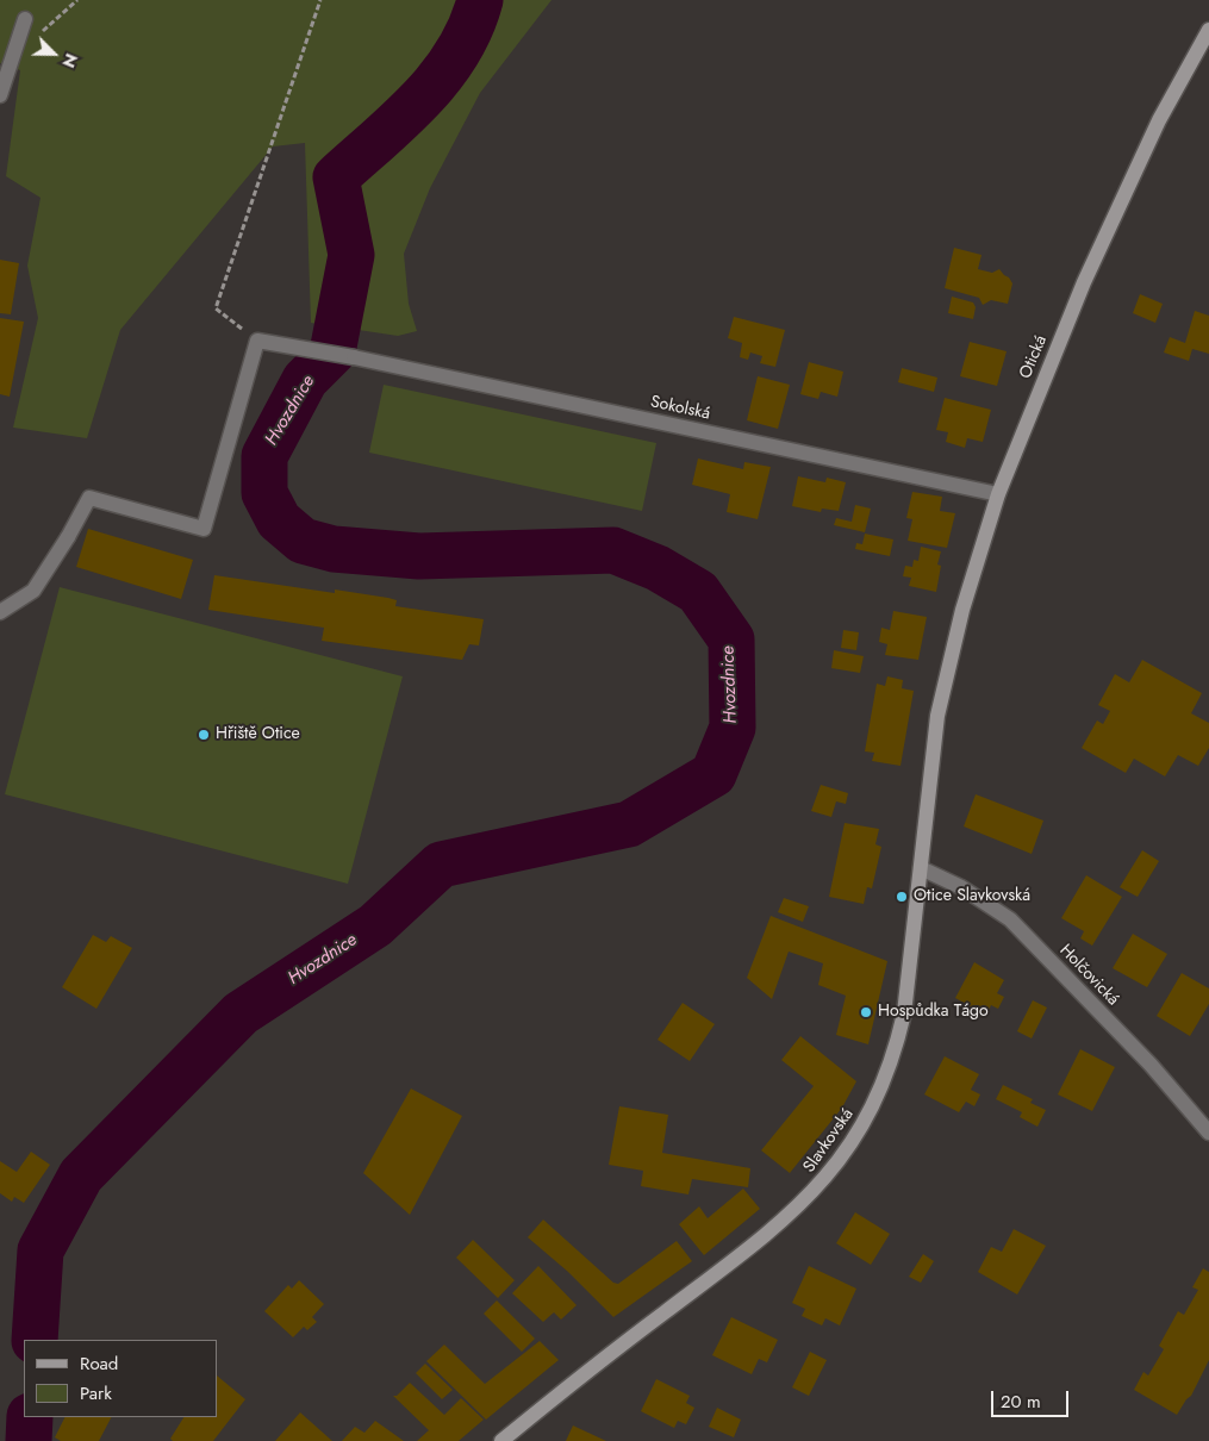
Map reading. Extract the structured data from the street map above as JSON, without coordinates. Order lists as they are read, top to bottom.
{
  "streets": {
    "main road": ["Otická", "Slavkovská"],
    "street": ["Sokolská", "Holčovická"]
  },
  "crossings": [
    ["Otická", "Sokolská"],
    ["Otická", "Slavkovská"],
    ["Holčovická", "Slavkovská"]
  ],
  "water": ["Hvozdnice"],
  "places": ["Hřiště Otice", "Otice Slavkovská", "Hospůdka Tágo"],
  "legend": ["Road", "Park"],
  "scale_bar": "20 m",
  "north": "bottom right"
}
